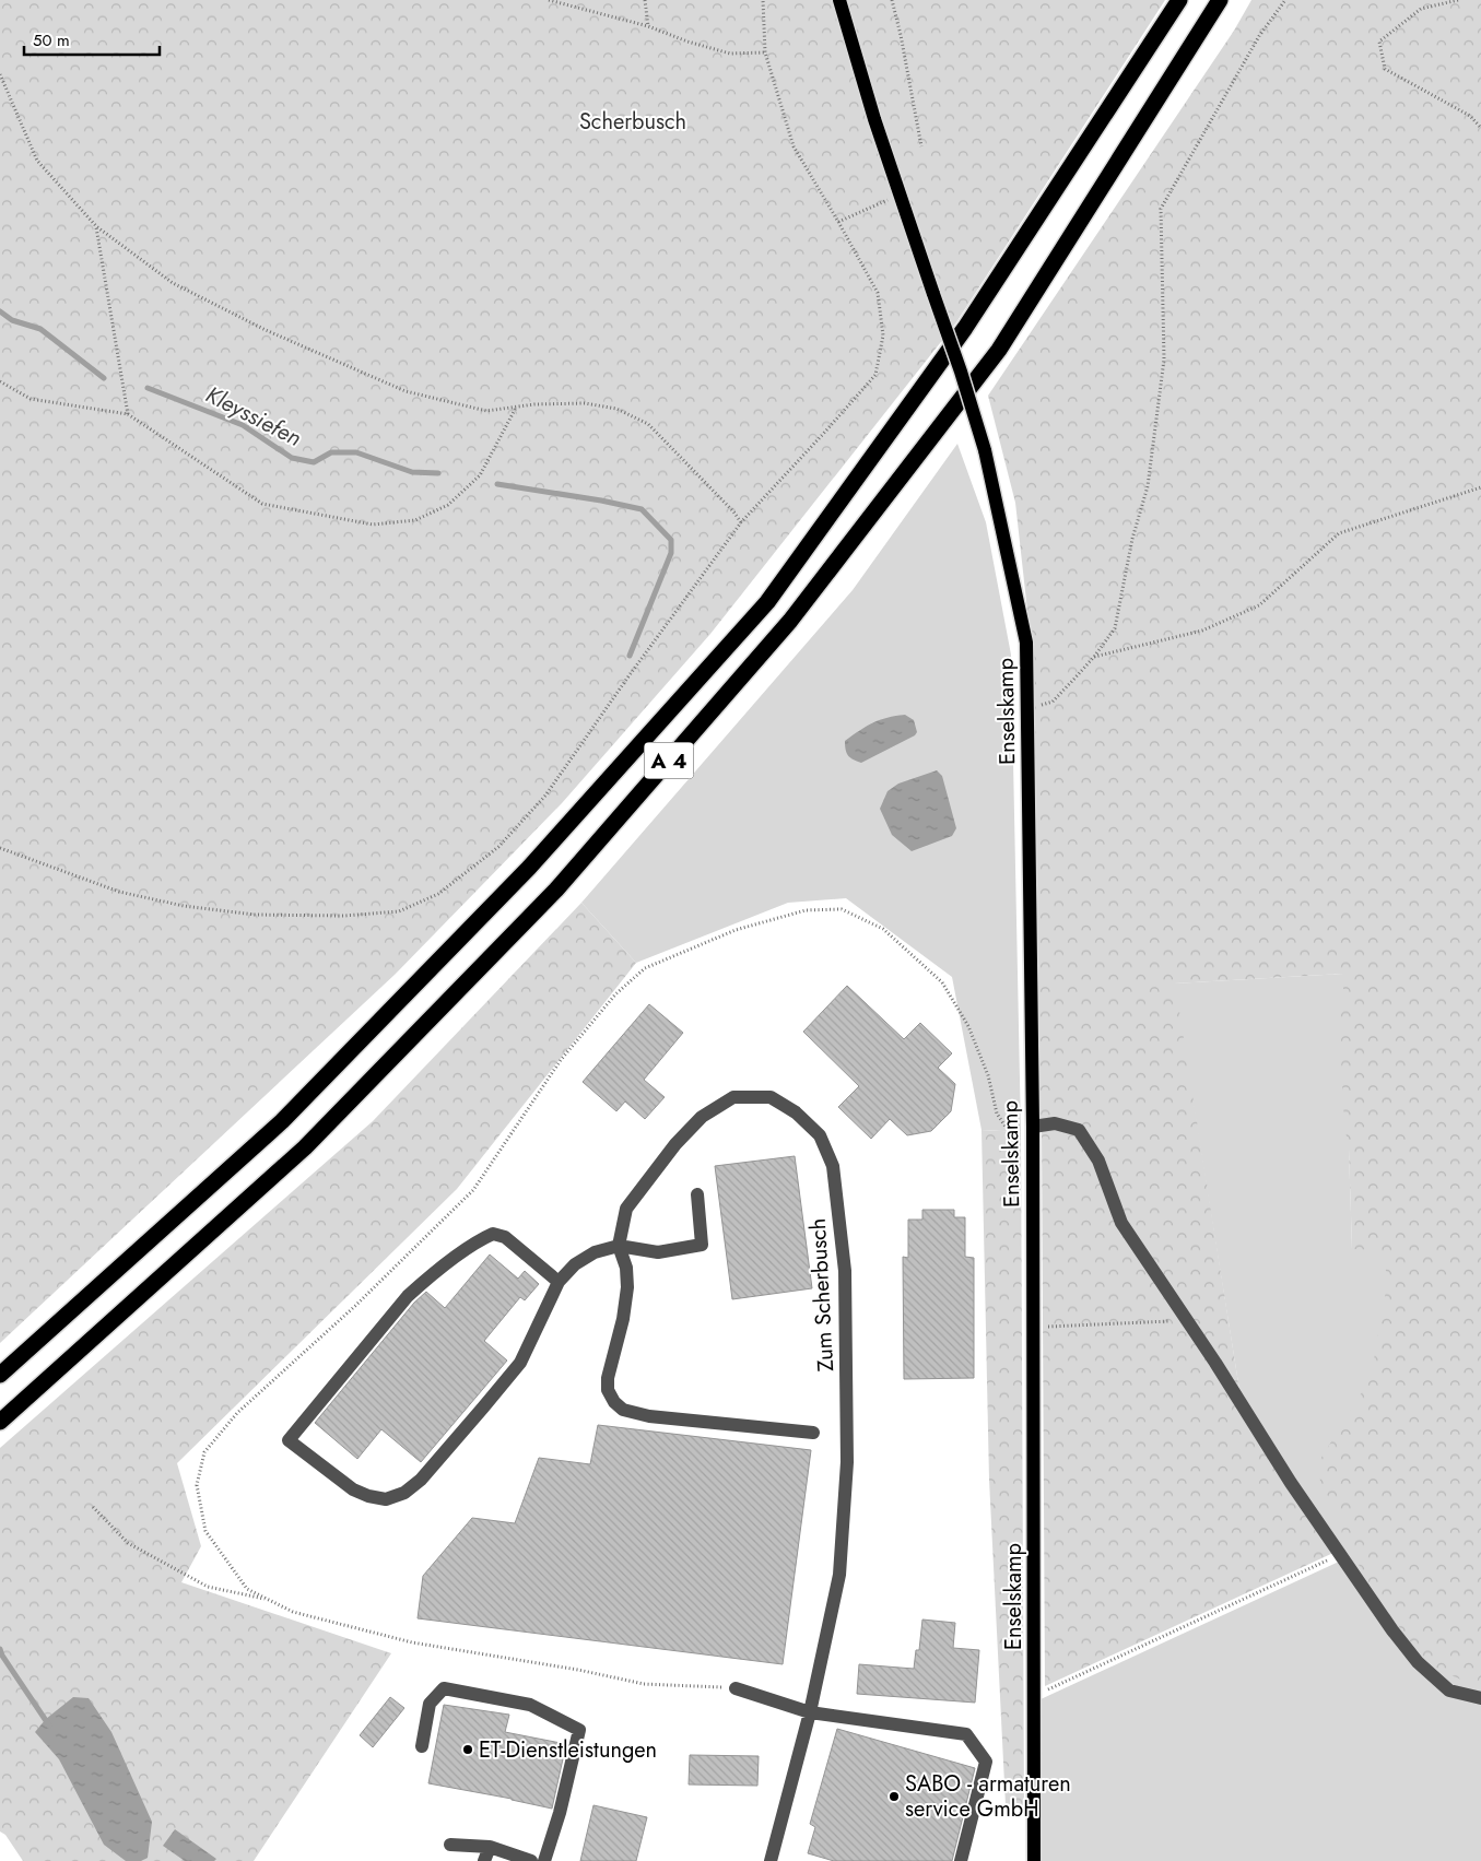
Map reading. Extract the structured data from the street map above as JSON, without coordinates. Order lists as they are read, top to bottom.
{
  "streets": {
    "highway": ["A 4"],
    "main road": ["Enselskamp"],
    "street": ["Zum Scherbusch"]
  },
  "water": ["Kleyssiefen"],
  "parks": ["Scherbusch"],
  "places": ["ET-Dienstleistungen", "SABO - armaturen service GmbH"],
  "scale_bar": "50 m"
}
